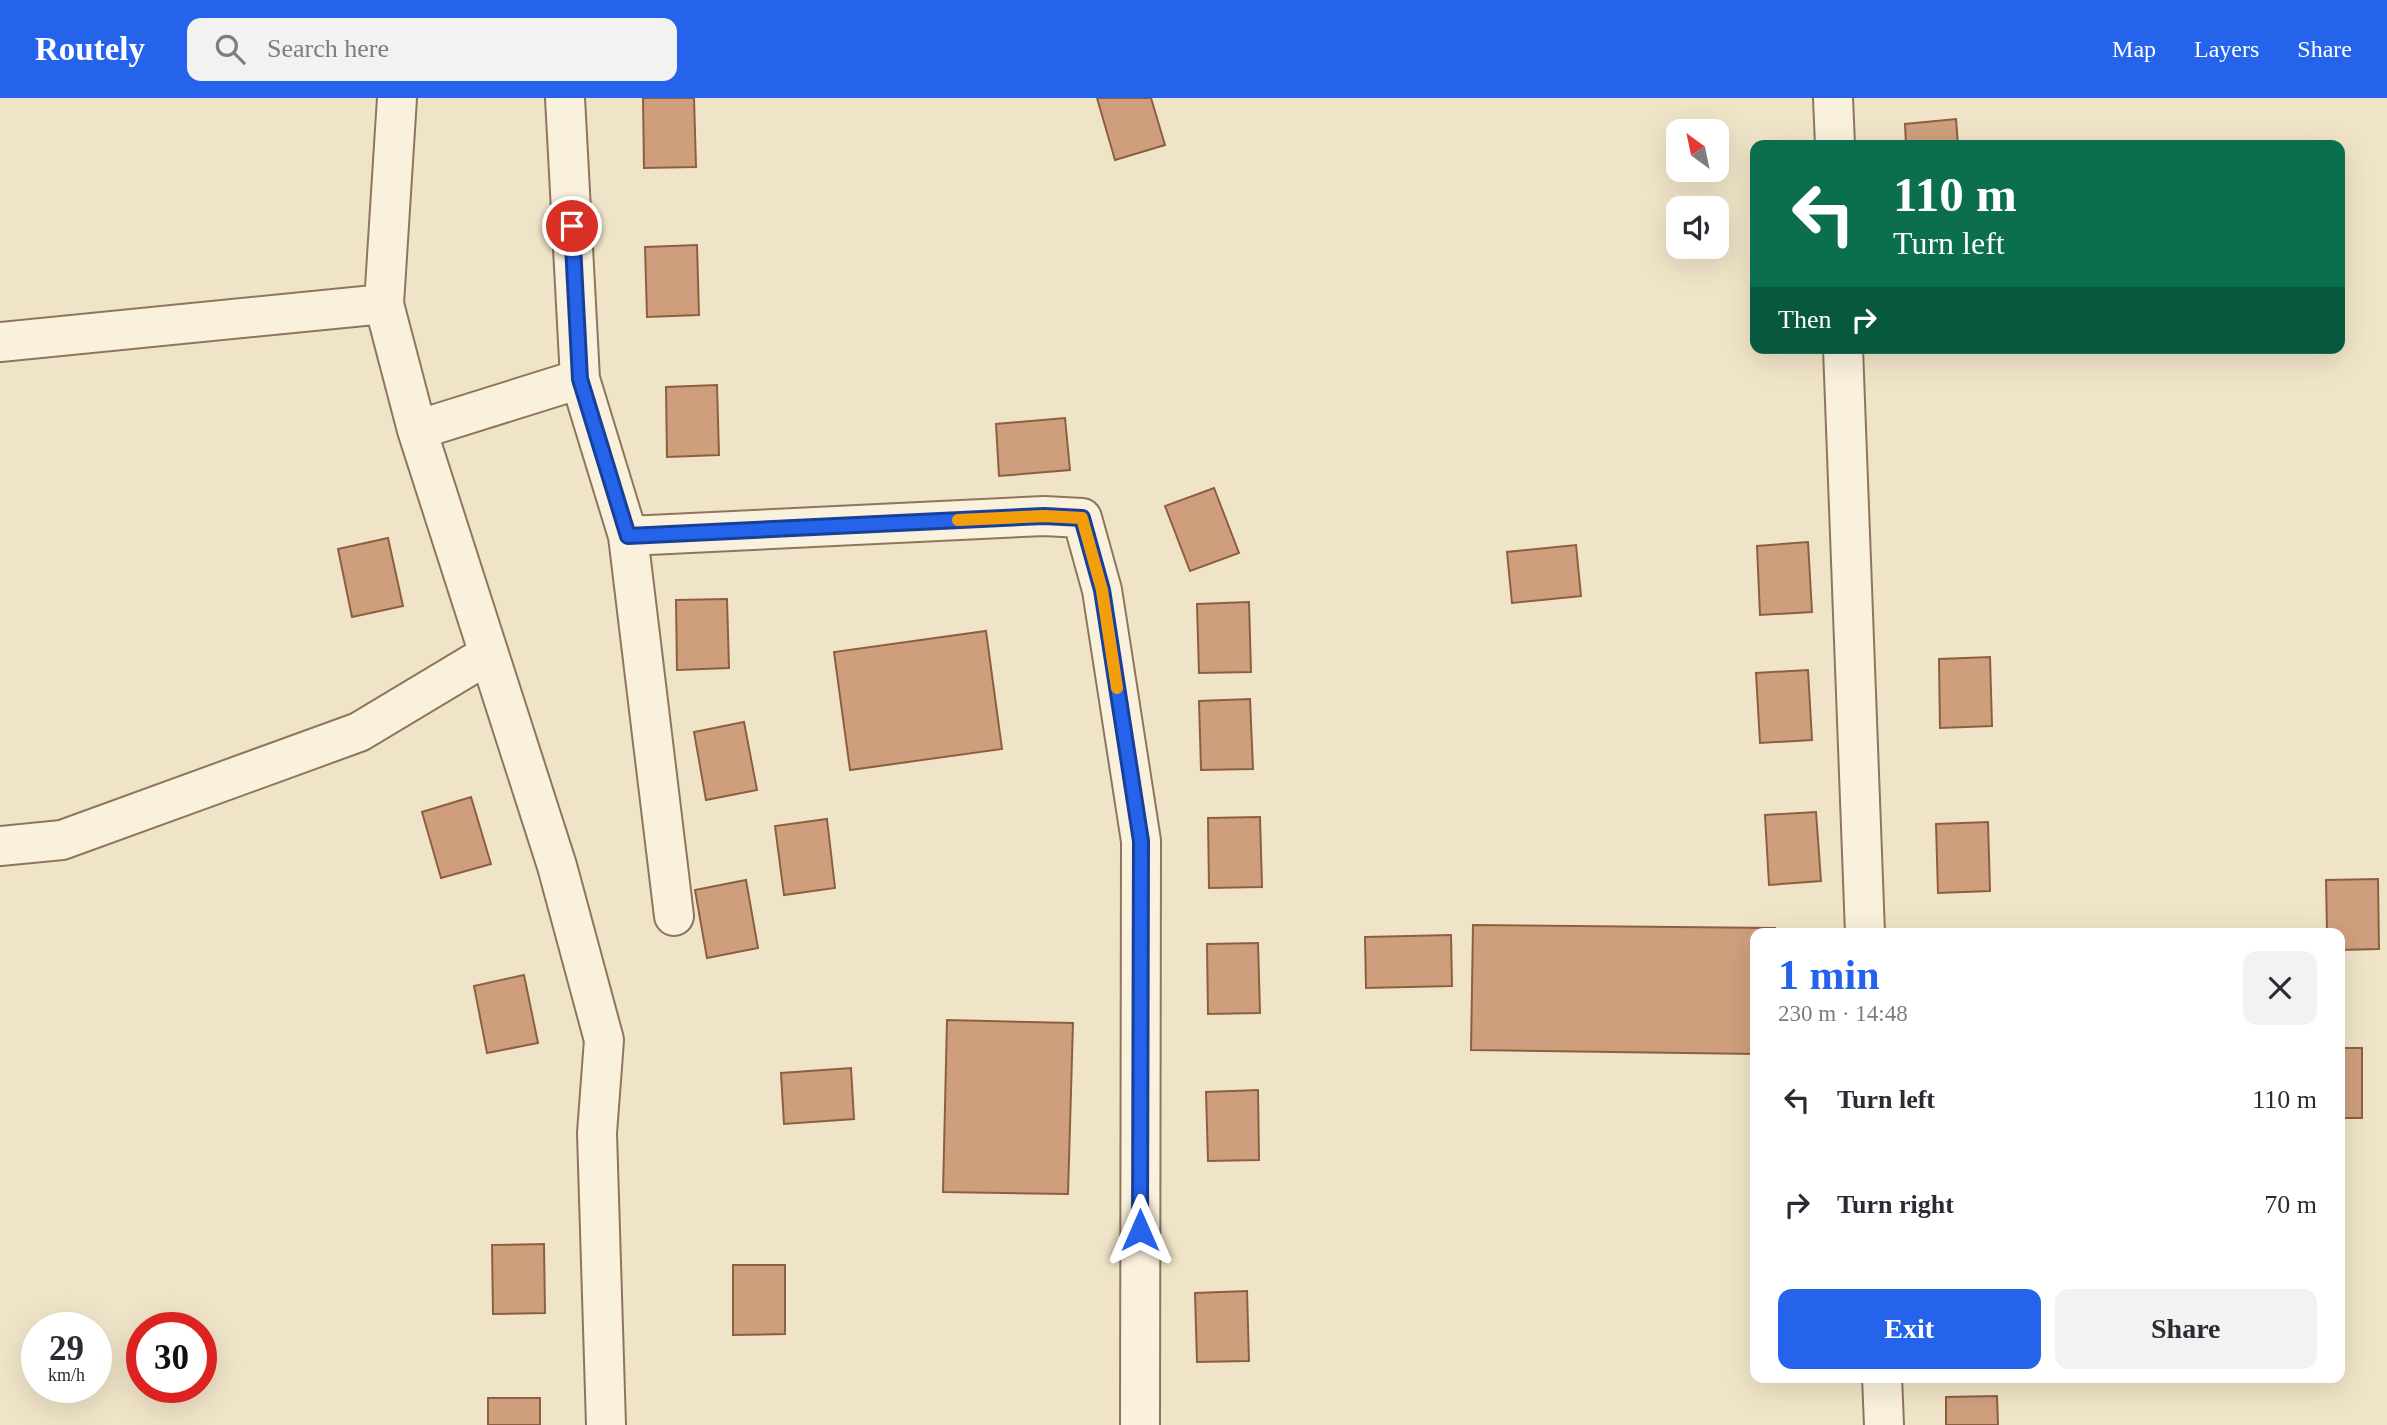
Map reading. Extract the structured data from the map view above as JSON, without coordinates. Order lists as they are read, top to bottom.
{
  "north": "top left",
  "page": {
    "header": "Routely",
    "search": "Search here",
    "nav": ["Map", "Layers", "Share"],
    "turn": ["110 m", "Turn left"],
    "then": "Then",
    "heading": ["1 min", "230 m · 14:48"],
    "list": [
      {
        "name": "Turn left",
        "value": "110 m"
      },
      {
        "name": "Turn right",
        "value": "70 m"
      }
    ],
    "buttons": ["Exit", "Share"],
    "speed": "29 km/h",
    "limit": "30"
  }
}
